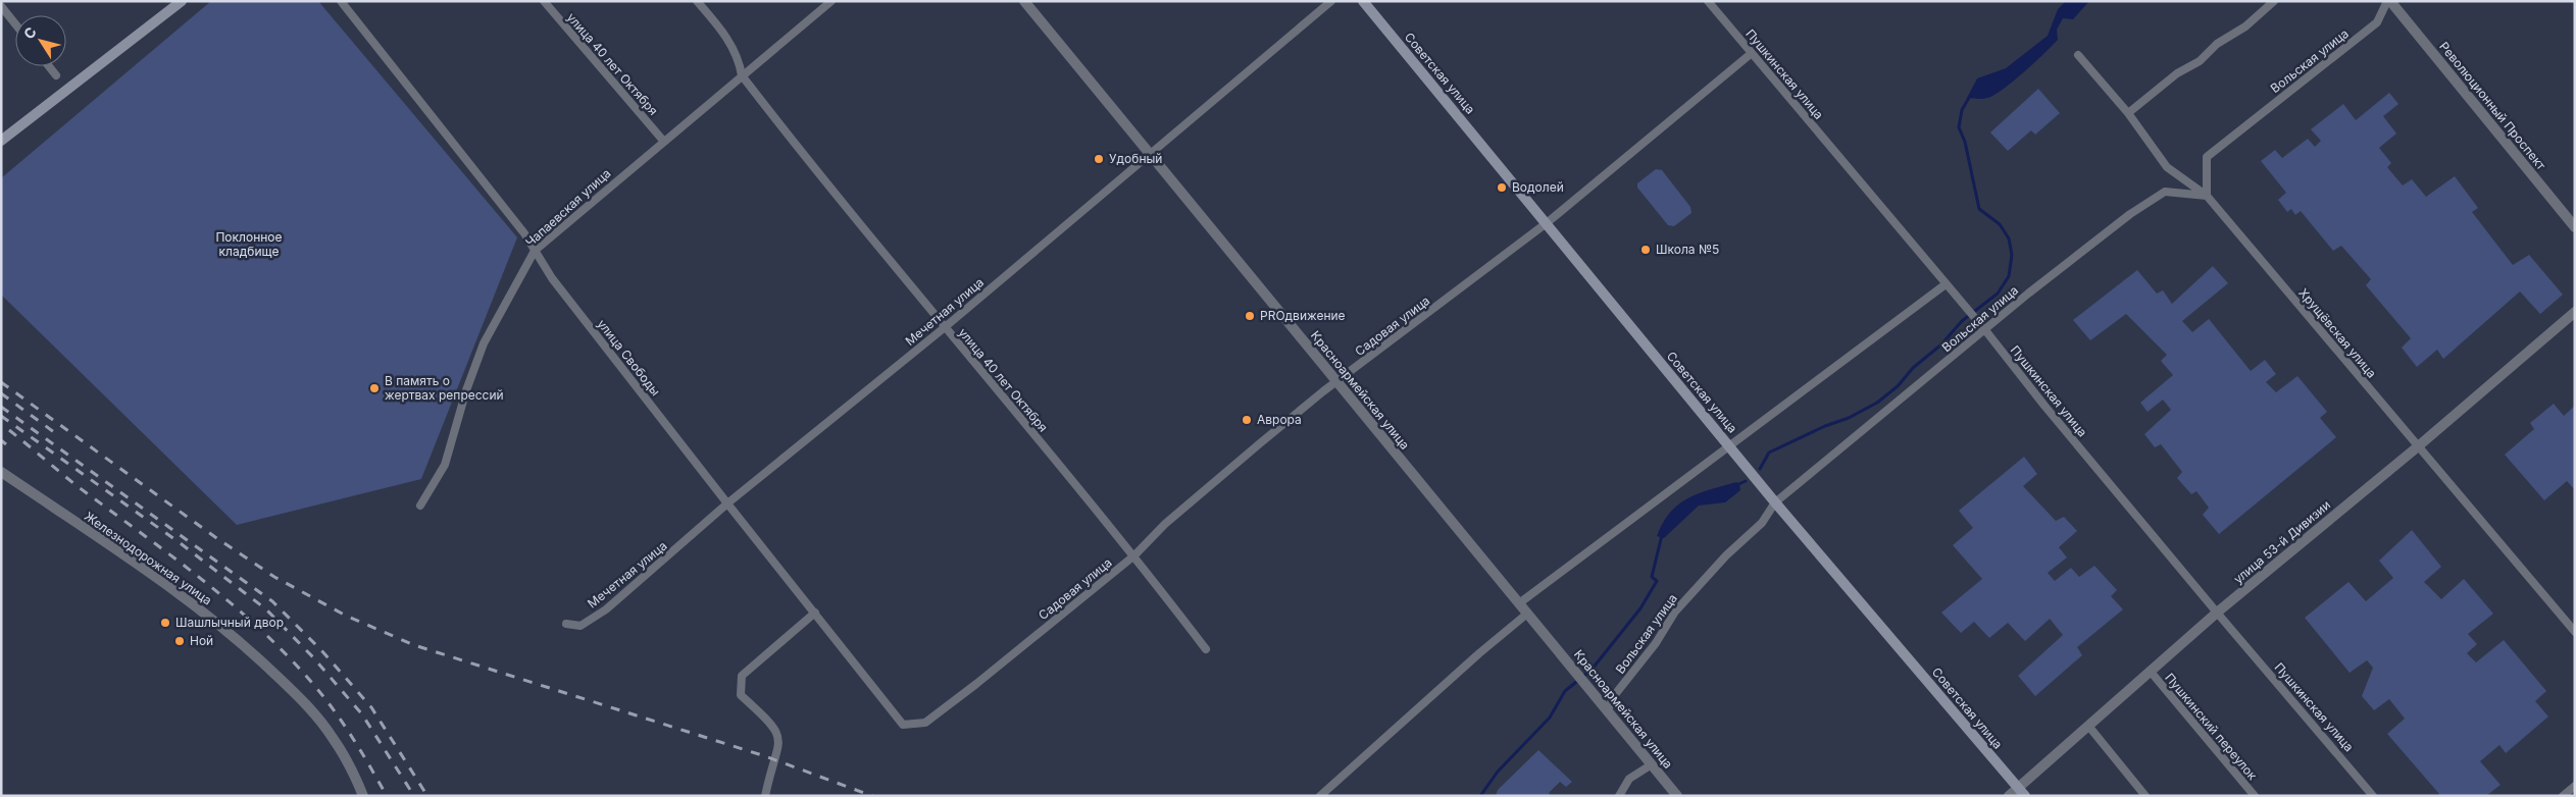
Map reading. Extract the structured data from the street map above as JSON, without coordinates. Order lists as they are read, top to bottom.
{
  "streets": {
    "main road": ["Советская улица"],
    "street": [
      "Вольская улица",
      "улица 40 лет Октября",
      "Пушкинская улица",
      "Революционный Проспект",
      "Чапаевская улица",
      "Мечетная улица",
      "Садовая улица",
      "Хрущёвская улица",
      "улица Свободы",
      "Красноармейская улица",
      "улица 53-й Дивизии",
      "Железнодорожная улица",
      "Пушкинский переулок"
    ]
  },
  "crossings": [
    ["Вольская улица", "Советская улица"],
    ["Вольская улица", "Пушкинская улица"],
    ["Вольская улица", "Революционный Проспект"],
    ["Вольская улица", "Хрущёвская улица"],
    ["Вольская улица", "Красноармейская улица"],
    ["улица 40 лет Октября", "Чапаевская улица"],
    ["улица 40 лет Октября", "Мечетная улица"],
    ["улица 40 лет Октября", "Садовая улица"],
    ["Советская улица", "Садовая улица"],
    ["Советская улица", "улица 53-й Дивизии"],
    ["Пушкинская улица", "Садовая улица"],
    ["Пушкинская улица", "улица 53-й Дивизии"],
    ["Чапаевская улица", "улица Свободы"],
    ["Мечетная улица", "улица Свободы"],
    ["Мечетная улица", "Красноармейская улица"],
    ["Садовая улица", "улица Свободы"],
    ["Садовая улица", "Красноармейская улица"],
    ["Хрущёвская улица", "улица 53-й Дивизии"],
    ["улица 53-й Дивизии", "Пушкинский переулок"]
  ],
  "parks": ["Поклонное кладбище"],
  "places": [
    "Удобный",
    "Водолей",
    "Школа №5",
    "PROдвижение",
    "В память о жертвах репрессий",
    "Аврора",
    "Шашлычный двор",
    "Ной"
  ],
  "north": "top left"
}
